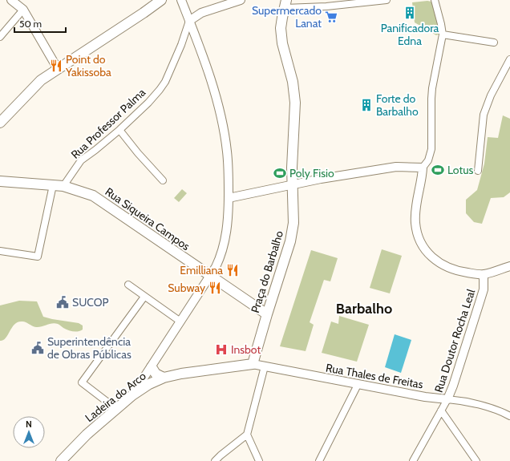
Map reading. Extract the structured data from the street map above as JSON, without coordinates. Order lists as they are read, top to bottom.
{
  "streets": {
    "main road": ["Rua Siqueira Campos", "Praça do Barbalho", "Ladeira do Arco"],
    "street": ["Rua Professor Palma", "Rua Doutor Rocha Leal", "Rua Thales de Freitas"]
  },
  "crossings": [
    ["Rua Professor Palma", "Rua Siqueira Campos"],
    ["Rua Siqueira Campos", "Praça do Barbalho"],
    ["Praça do Barbalho", "Rua Thales de Freitas"],
    ["Praça do Barbalho", "Ladeira do Arco"],
    ["Rua Doutor Rocha Leal", "Rua Thales de Freitas"],
    ["Rua Thales de Freitas", "Ladeira do Arco"]
  ],
  "districts": ["Barbalho"],
  "places": {
    "building": ["Panificadora Edna", "Forte do Barbalho"],
    "supermarket": ["Supermercado Lanat"],
    "restaurant": ["Point do Yakissoba", "Emilliana", "Subway"],
    "sports": ["Lotus", "Poly Fisio"],
    "public building": ["SUCOP", "Superintendência de Obras Públicas"],
    "hospital": ["Insbot"]
  },
  "scale_bar": "50 m",
  "north": "top"
}
